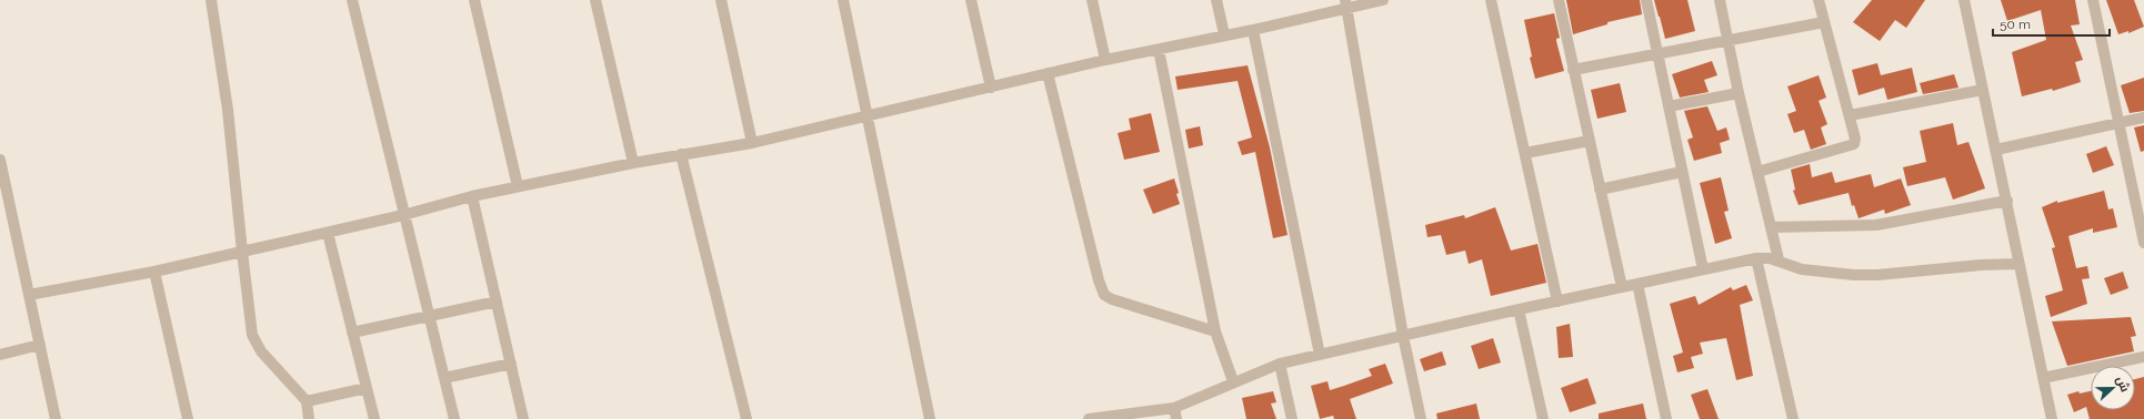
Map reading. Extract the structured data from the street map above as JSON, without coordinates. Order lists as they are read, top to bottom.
{
  "scale_bar": "50 m",
  "north": "right"
}
